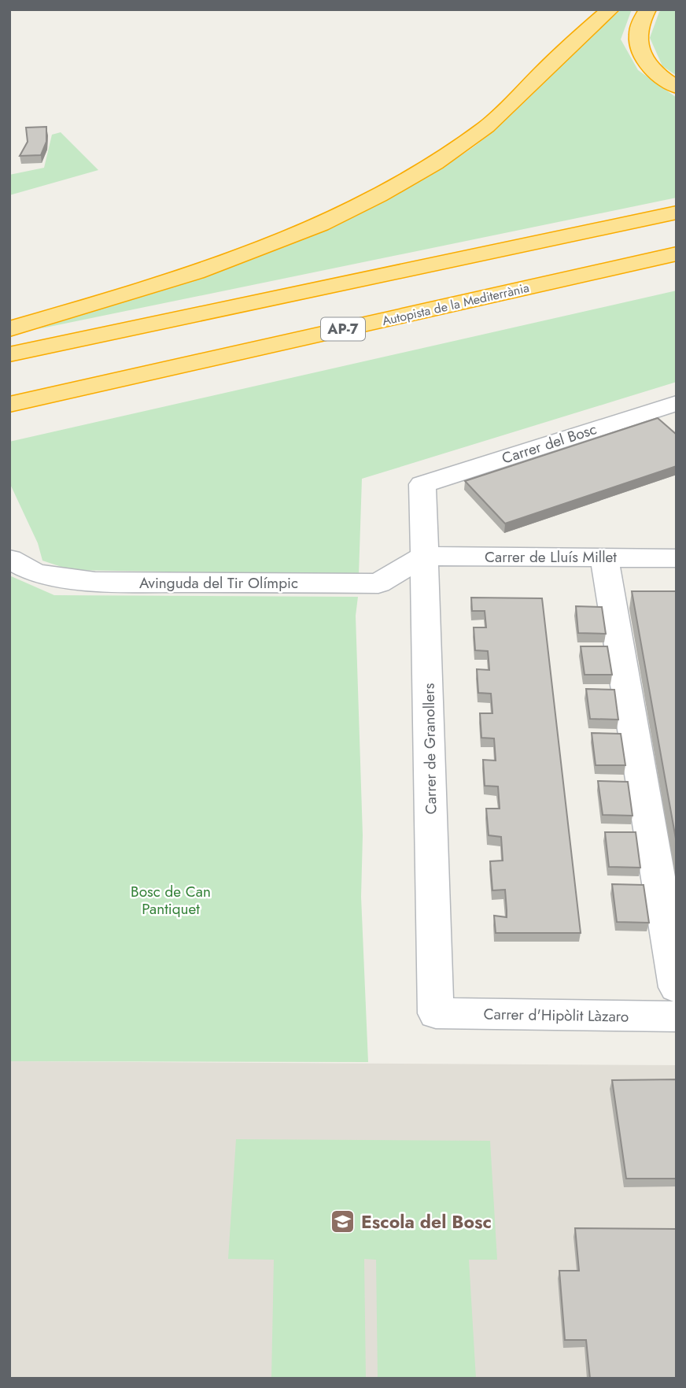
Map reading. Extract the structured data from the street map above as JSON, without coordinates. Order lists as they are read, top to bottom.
{
  "streets": {
    "highway": ["Autopista de la Mediterrània", "AP-7"],
    "street": [
      "Carrer del Bosc",
      "Carrer de Lluís Millet",
      "Avinguda del Tir Olímpic",
      "Carrer de Granollers",
      "Carrer d'Hipòlit Làzaro"
    ]
  },
  "crossings": [
    ["Carrer del Bosc", "Carrer de Granollers"],
    ["Carrer de Lluís Millet", "Avinguda del Tir Olímpic"],
    ["Carrer de Lluís Millet", "Carrer de Granollers"],
    ["Avinguda del Tir Olímpic", "Carrer de Granollers"],
    ["Carrer de Granollers", "Carrer d'Hipòlit Làzaro"]
  ],
  "parks": ["Bosc de Can Pantiquet"],
  "places": {
    "school or university": ["Escola del Bosc"]
  }
}
